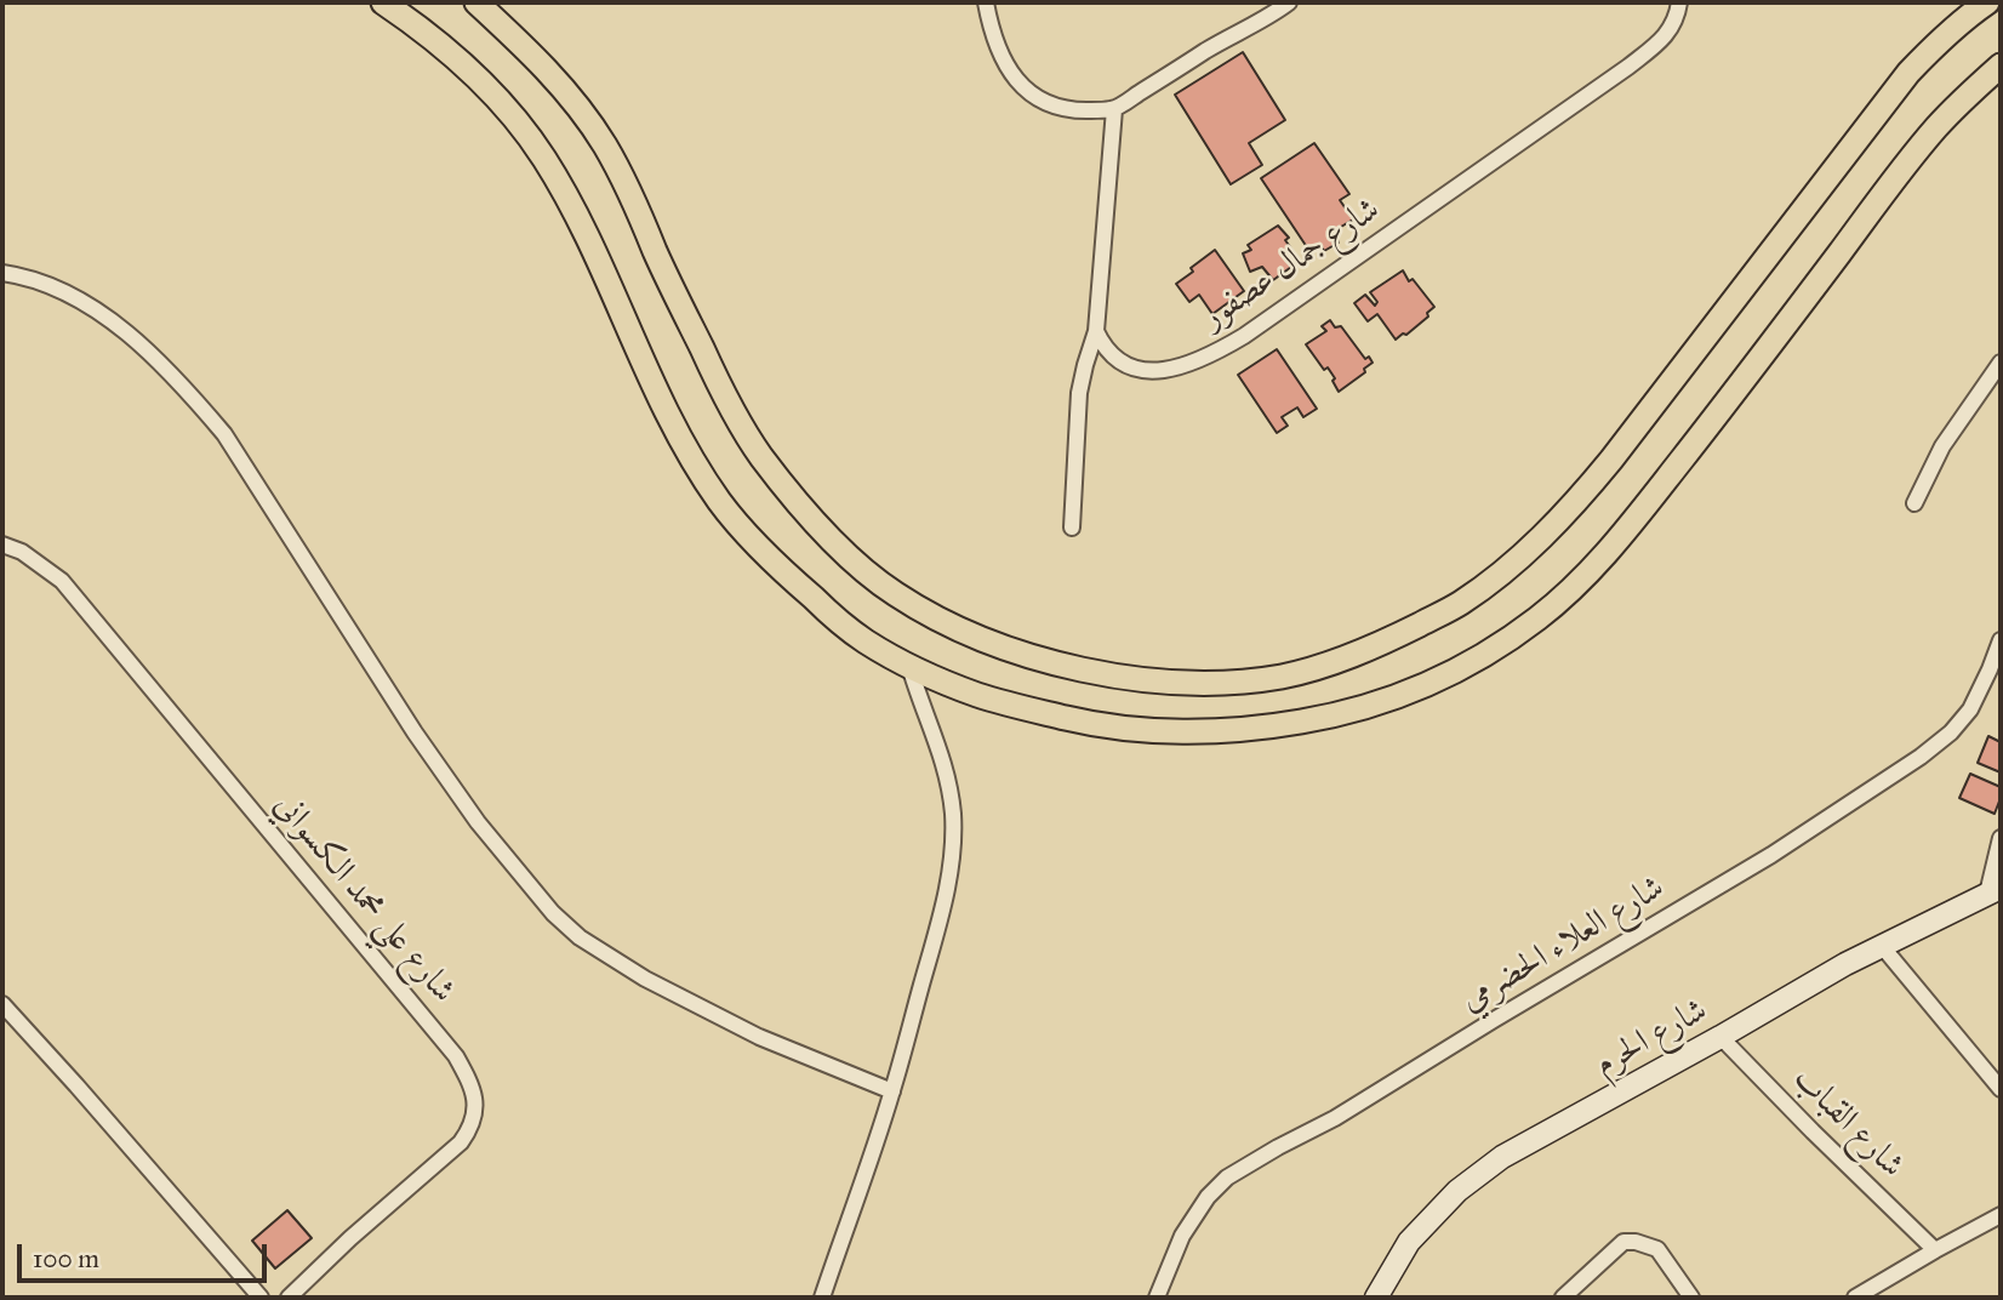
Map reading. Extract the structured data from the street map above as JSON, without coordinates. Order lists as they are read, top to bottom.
{
  "streets": {
    "street": [
      "شارع جمال عصفور",
      "شارع علي محمد الكسواني",
      "شارع العلاء الحضرمي",
      "شارع الحرم",
      "شارع القباب"
    ]
  },
  "crossings": [
    ["شارع الحرم", "شارع القباب"]
  ],
  "scale_bar": "100 m"
}
